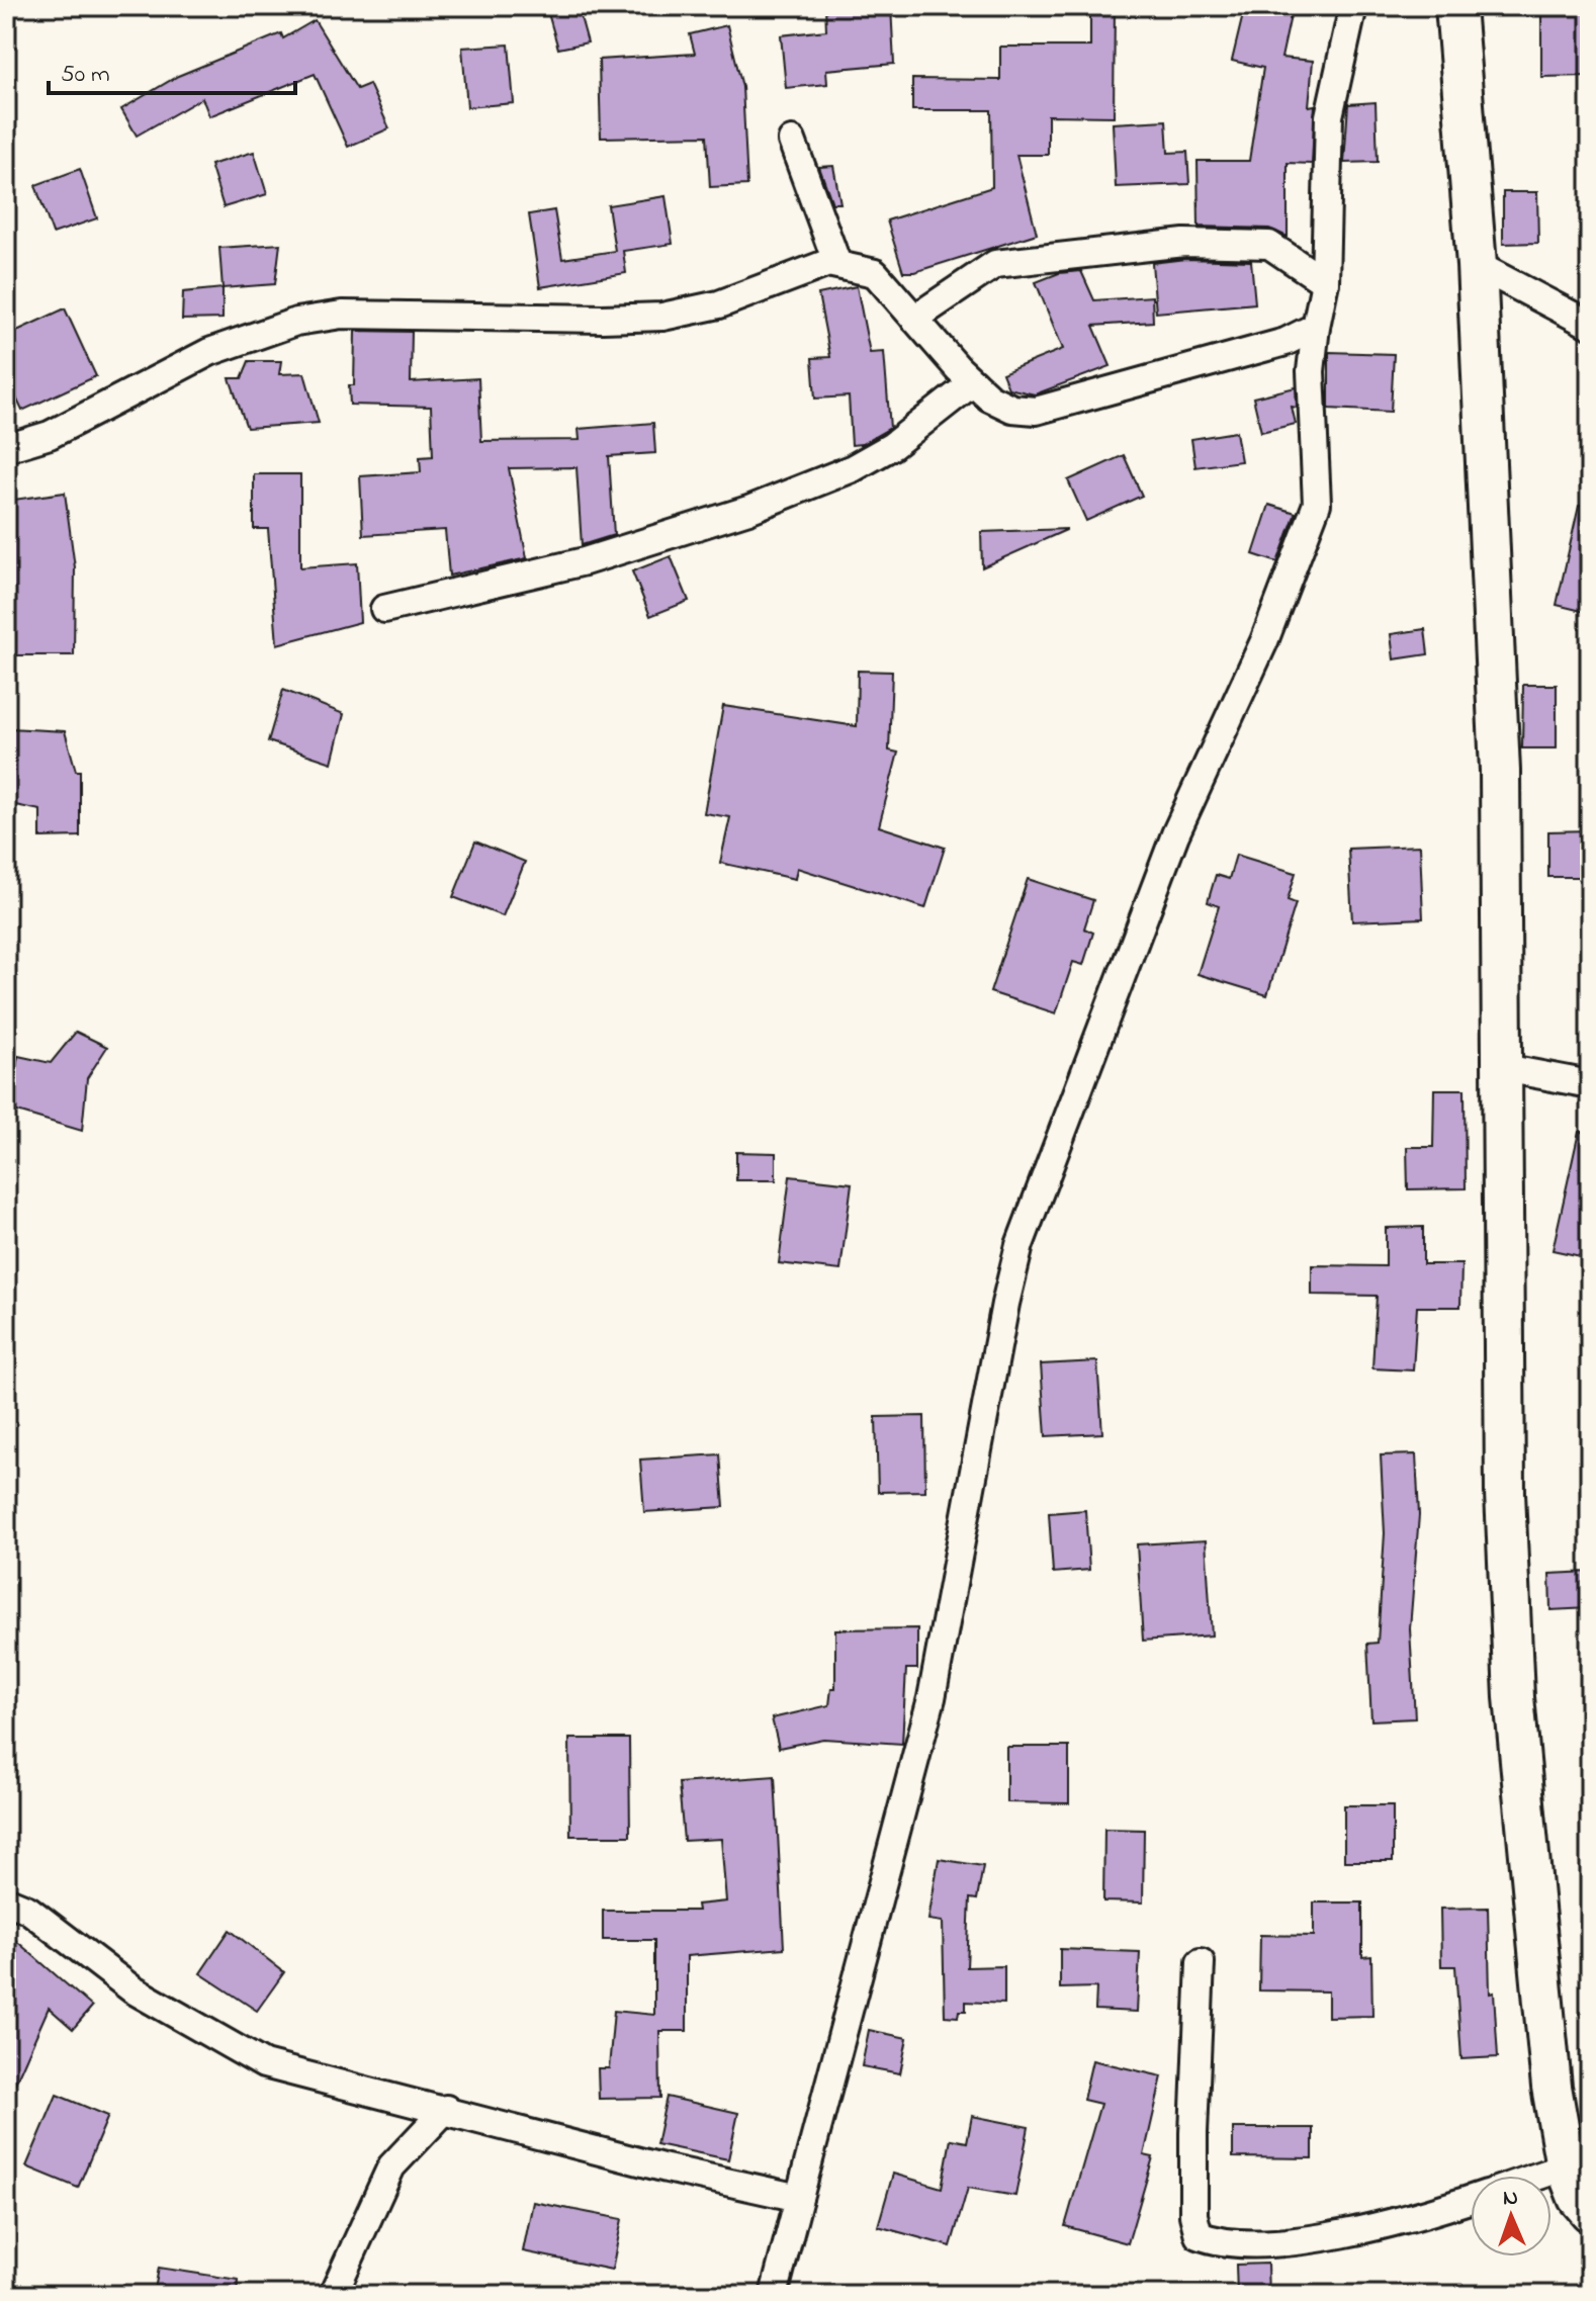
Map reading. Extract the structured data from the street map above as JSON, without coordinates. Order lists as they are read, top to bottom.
{
  "scale_bar": "50 m",
  "north": "top"
}
